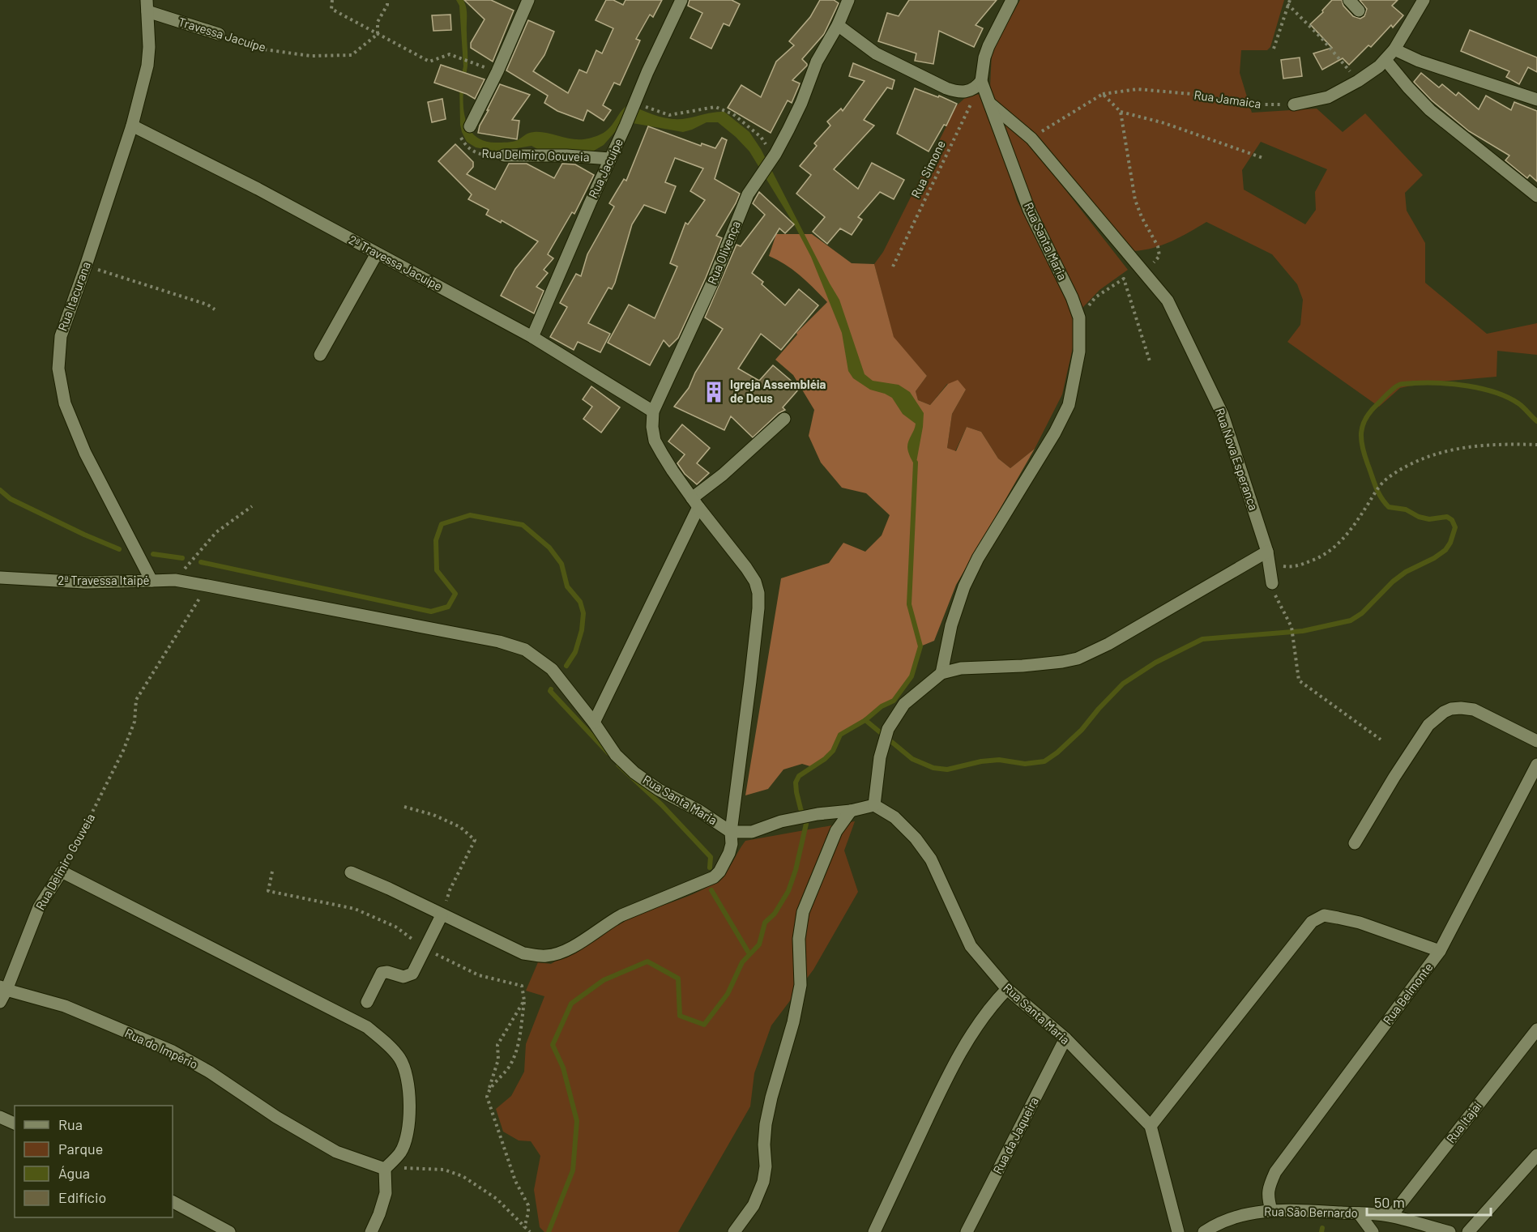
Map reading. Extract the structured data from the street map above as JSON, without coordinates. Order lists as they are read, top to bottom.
{
  "streets": {
    "street": [
      "Travessa Jacuípe",
      "Rua Delmiro Gouveia",
      "Rua Jacuípe",
      "Rua Santa Maria",
      "Rua Olivença",
      "2ª Travessa Jacuípe",
      "Rua Itacurana",
      "Rua Nova Esperanca",
      "2ª Travessa Itaipé",
      "Rua Belmonte",
      "Rua do Império",
      "Rua Itajaí",
      "Rua da Jaqueira",
      "Rua São Bernardo"
    ],
    "path": ["Rua Jamaica", "Rua Simone"]
  },
  "crossings": [
    ["Travessa Jacuípe", "Rua Itacurana"],
    ["Rua Delmiro Gouveia", "Rua Jacuípe"],
    ["Rua Delmiro Gouveia", "Rua Santa Maria"],
    ["Rua Delmiro Gouveia", "2ª Travessa Itaipé"],
    ["Rua Delmiro Gouveia", "Rua do Império"],
    ["Rua Jacuípe", "2ª Travessa Jacuípe"],
    ["Rua Simone", "Rua Santa Maria"],
    ["Rua Santa Maria", "Rua Olivença"],
    ["Rua Santa Maria", "Rua Nova Esperanca"],
    ["Rua Santa Maria", "2ª Travessa Itaipé"],
    ["Rua Santa Maria", "Rua da Jaqueira"],
    ["Rua Olivença", "2ª Travessa Jacuípe"],
    ["2ª Travessa Jacuípe", "Rua Itacurana"],
    ["Rua Itacurana", "2ª Travessa Itaipé"],
    ["Rua Belmonte", "Rua São Bernardo"],
    ["Rua Itajaí", "Rua São Bernardo"]
  ],
  "places": {
    "building": ["Igreja Assembléia de Deus"]
  },
  "legend": [
    "Rua",
    "Parque",
    "Água",
    "Edifício"
  ],
  "scale_bar": "50 m"
}
